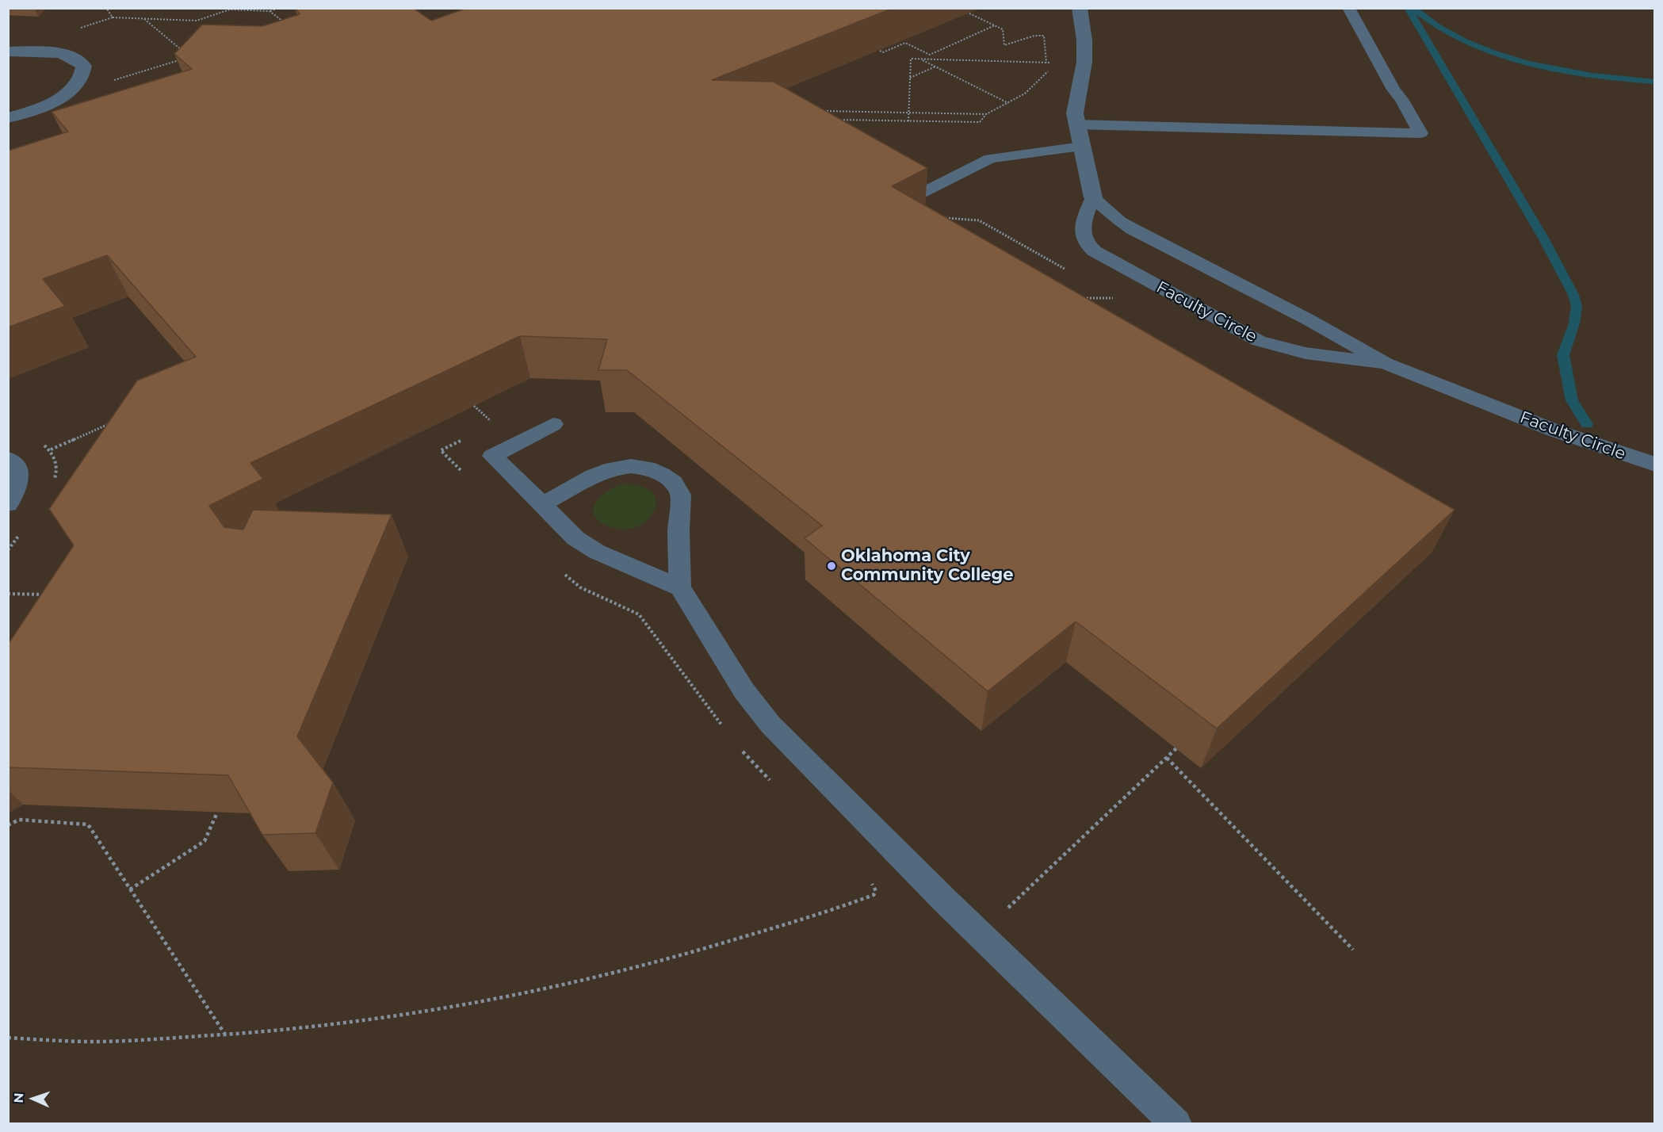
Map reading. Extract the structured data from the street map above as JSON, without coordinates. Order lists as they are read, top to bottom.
{
  "streets": {
    "lane": ["Faculty Circle"]
  },
  "places": ["Oklahoma City Community College"],
  "north": "left"
}
